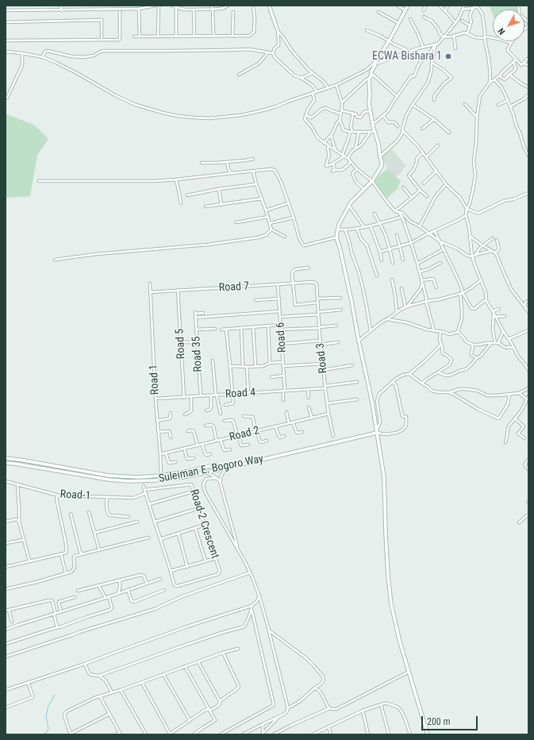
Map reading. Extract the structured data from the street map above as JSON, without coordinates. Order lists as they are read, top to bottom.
{
  "streets": {
    "main road": ["Suleiman E. Bogoro Way"],
    "street": [
      "Road 7",
      "Road 6",
      "Road 5",
      "Road 35",
      "Road 3",
      "Road 1",
      "Road 4",
      "Road 2",
      "Road-1",
      "Road-2 Crescent"
    ]
  },
  "crossings": [
    ["Road 7", "Road 6"],
    ["Road 7", "Road 5"],
    ["Road 7", "Road 3"],
    ["Road 7", "Road 1"],
    ["Road 6", "Road 4"],
    ["Road 5", "Road 4"],
    ["Road 35", "Road 4"],
    ["Road 3", "Road 4"],
    ["Road 3", "Road 2"],
    ["Road 1", "Road 4"],
    ["Road 1", "Road 2"],
    ["Road 1", "Suleiman E. Bogoro Way"]
  ],
  "places": ["ECWA Bishara 1"],
  "scale_bar": "200 m",
  "north": "bottom left"
}
